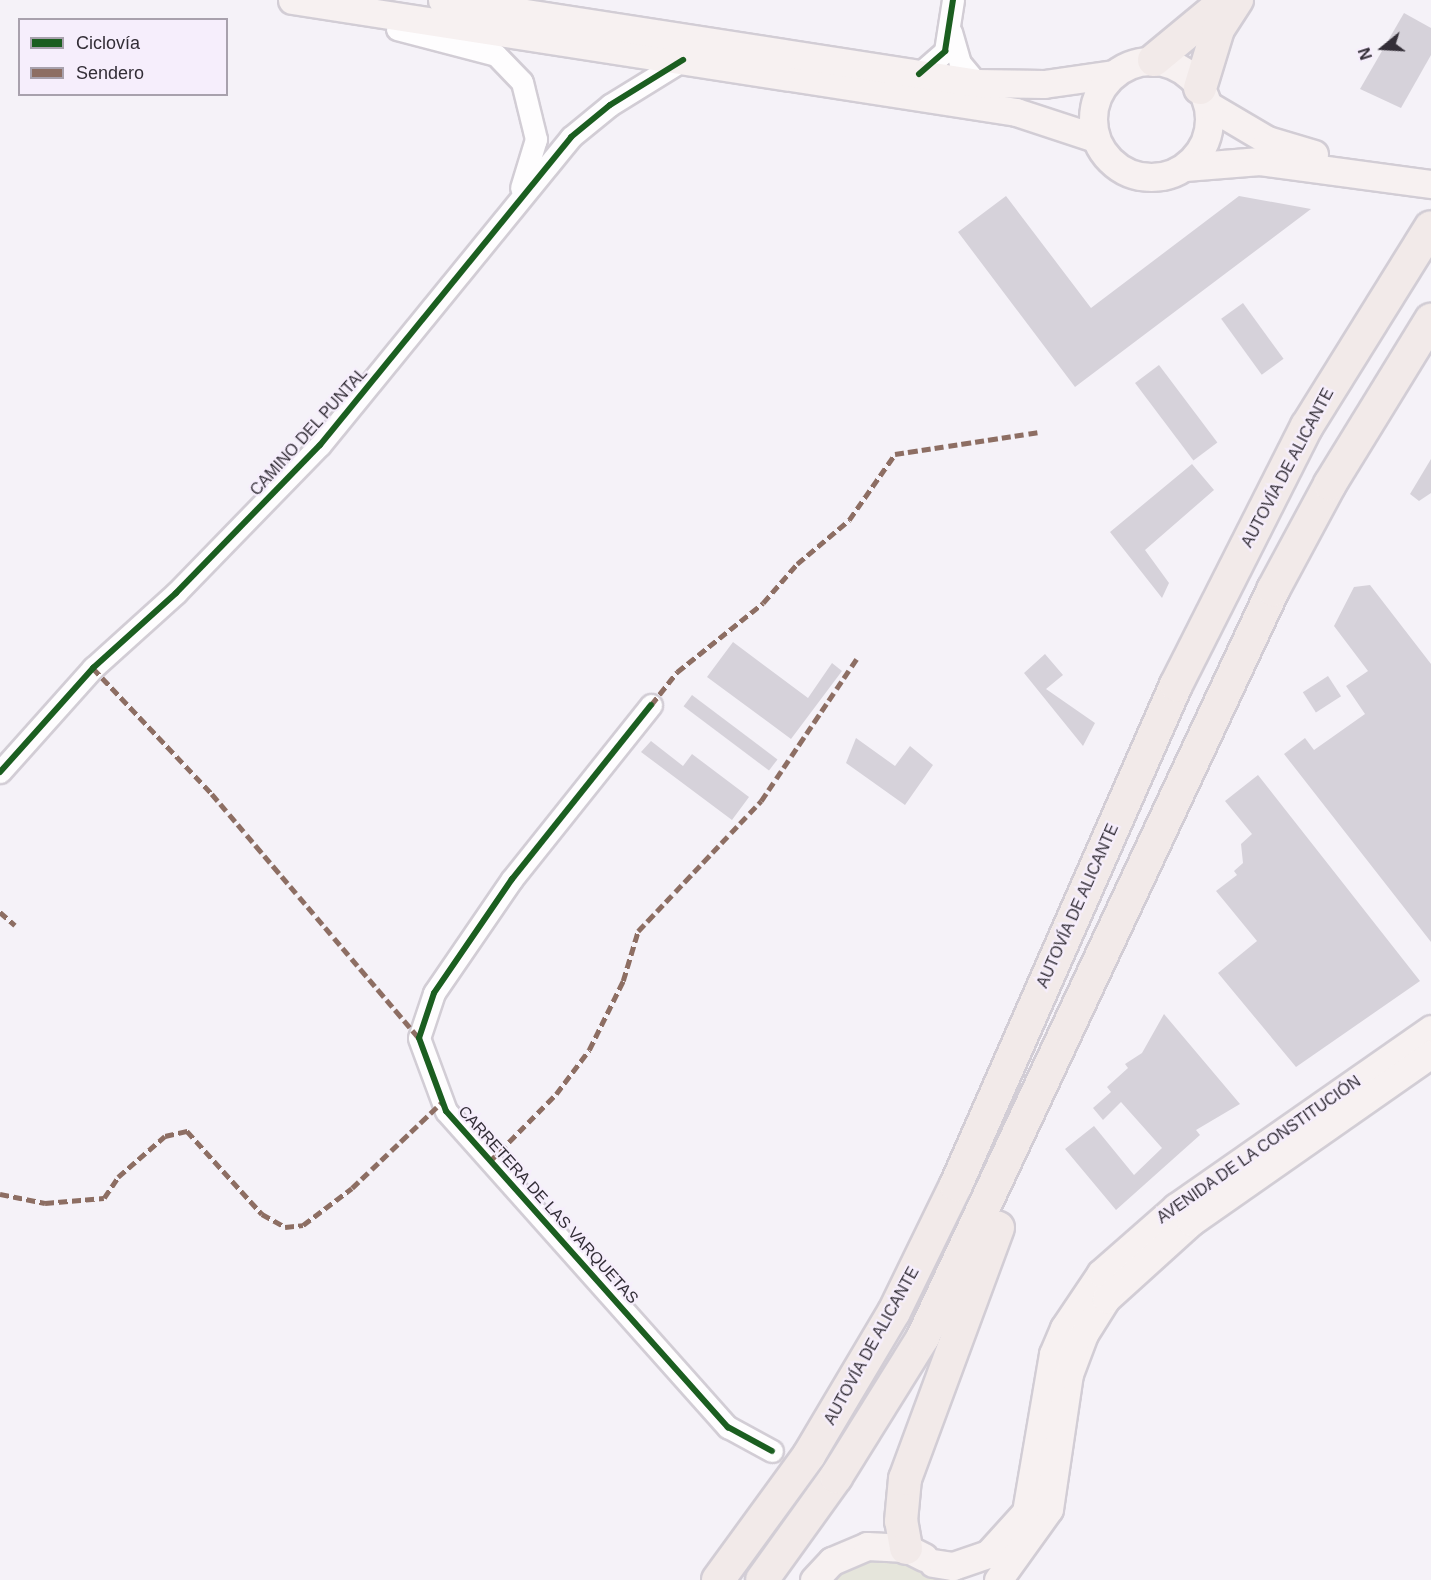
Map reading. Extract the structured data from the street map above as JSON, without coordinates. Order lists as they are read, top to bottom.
{
  "streets": {
    "highway": ["AUTOVÍA DE ALICANTE"],
    "main road": ["AVENIDA DE LA CONSTITUCIÓN"],
    "street": ["CAMINO DEL PUNTAL", "CARRETERA DE LAS VARQUETAS"]
  },
  "legend": ["Ciclovía", "Sendero"],
  "north": "left"
}
